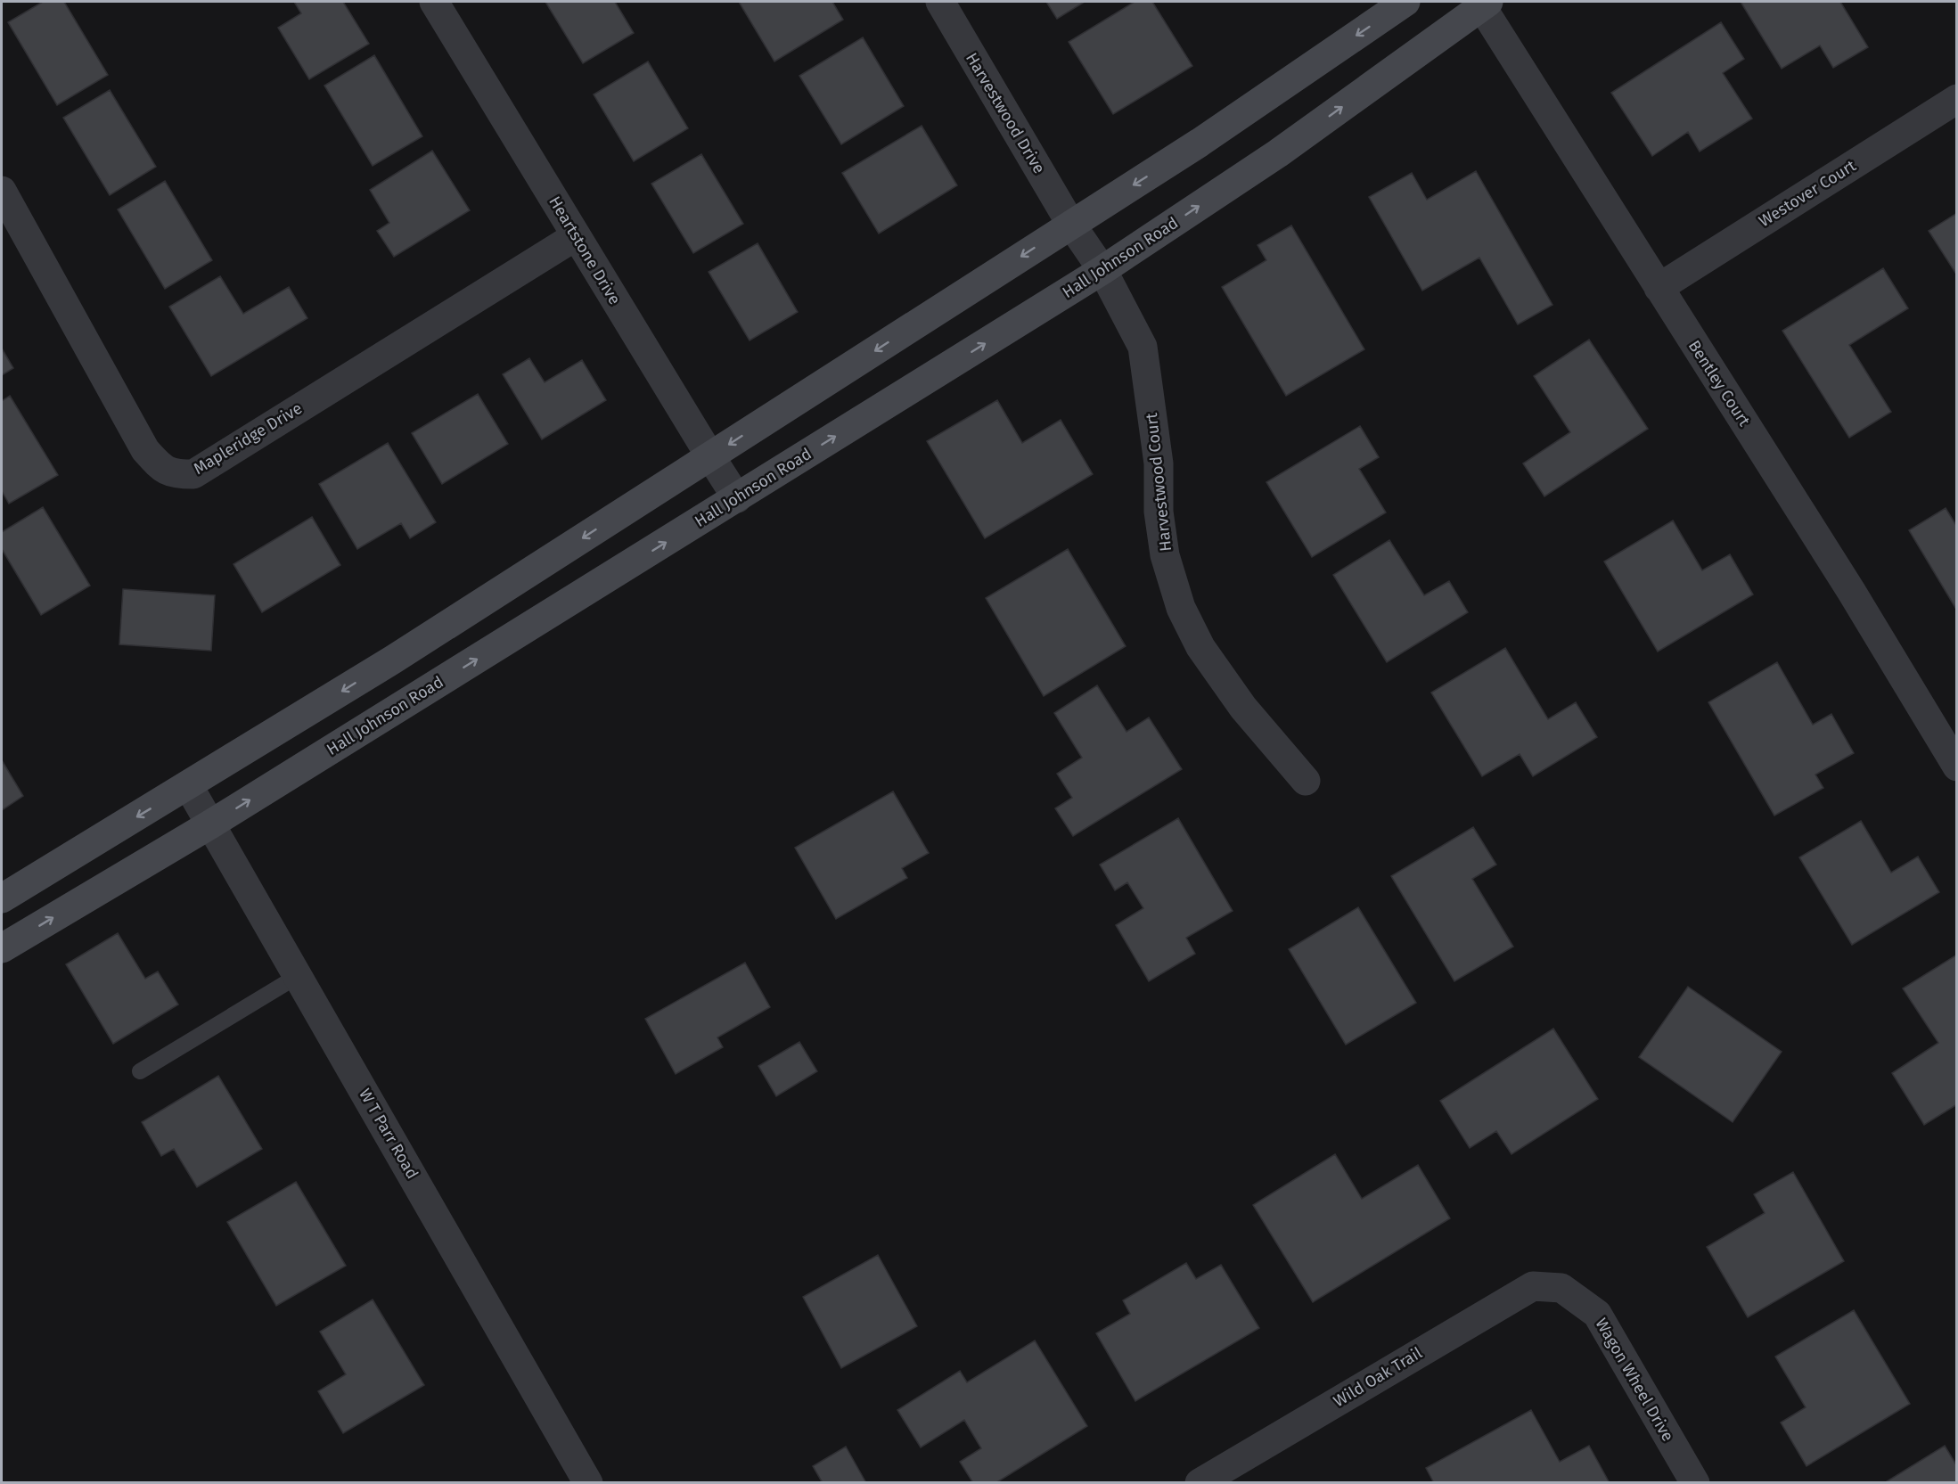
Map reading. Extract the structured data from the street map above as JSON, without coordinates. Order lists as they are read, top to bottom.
{
  "streets": {
    "main road": ["Hall Johnson Road"],
    "street": [
      "Harvestwood Drive",
      "Westover Court",
      "Heartstone Drive",
      "Bentley Court",
      "Mapleridge Drive",
      "Harvestwood Court",
      "W T Parr Road",
      "Wild Oak Trail",
      "Wagon Wheel Drive"
    ]
  },
  "crossings": [
    ["Harvestwood Drive", "Harvestwood Court"],
    ["Westover Court", "Bentley Court"],
    ["Heartstone Drive", "Hall Johnson Road"],
    ["Heartstone Drive", "Mapleridge Drive"],
    ["Hall Johnson Road", "Bentley Court"],
    ["Hall Johnson Road", "Harvestwood Court"],
    ["Hall Johnson Road", "W T Parr Road"],
    ["Wild Oak Trail", "Wagon Wheel Drive"]
  ]
}
